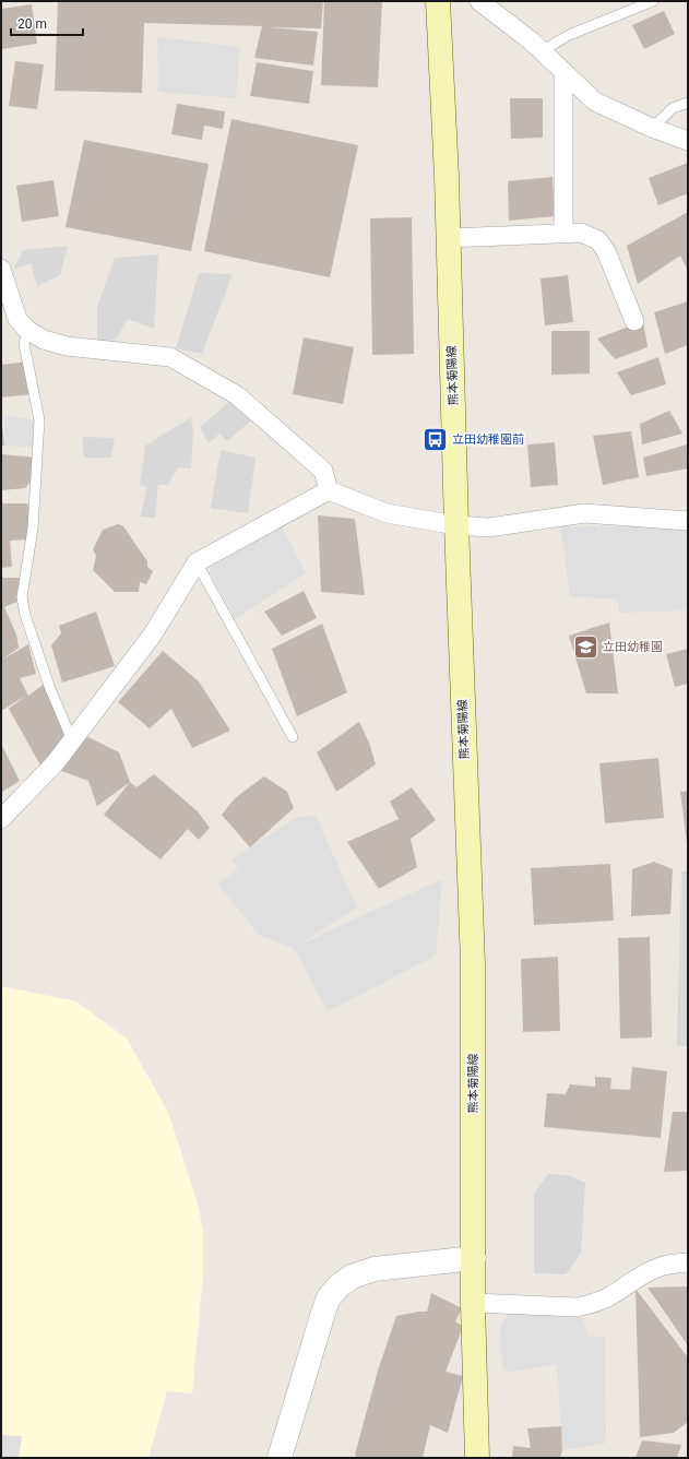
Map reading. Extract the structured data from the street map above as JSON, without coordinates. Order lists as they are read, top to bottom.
{
  "streets": {
    "main road": ["熊本菊陽線"]
  },
  "places": {
    "bus stop": ["立田幼稚園前"],
    "school or university": ["立田幼稚園"]
  },
  "scale_bar": "20 m"
}
